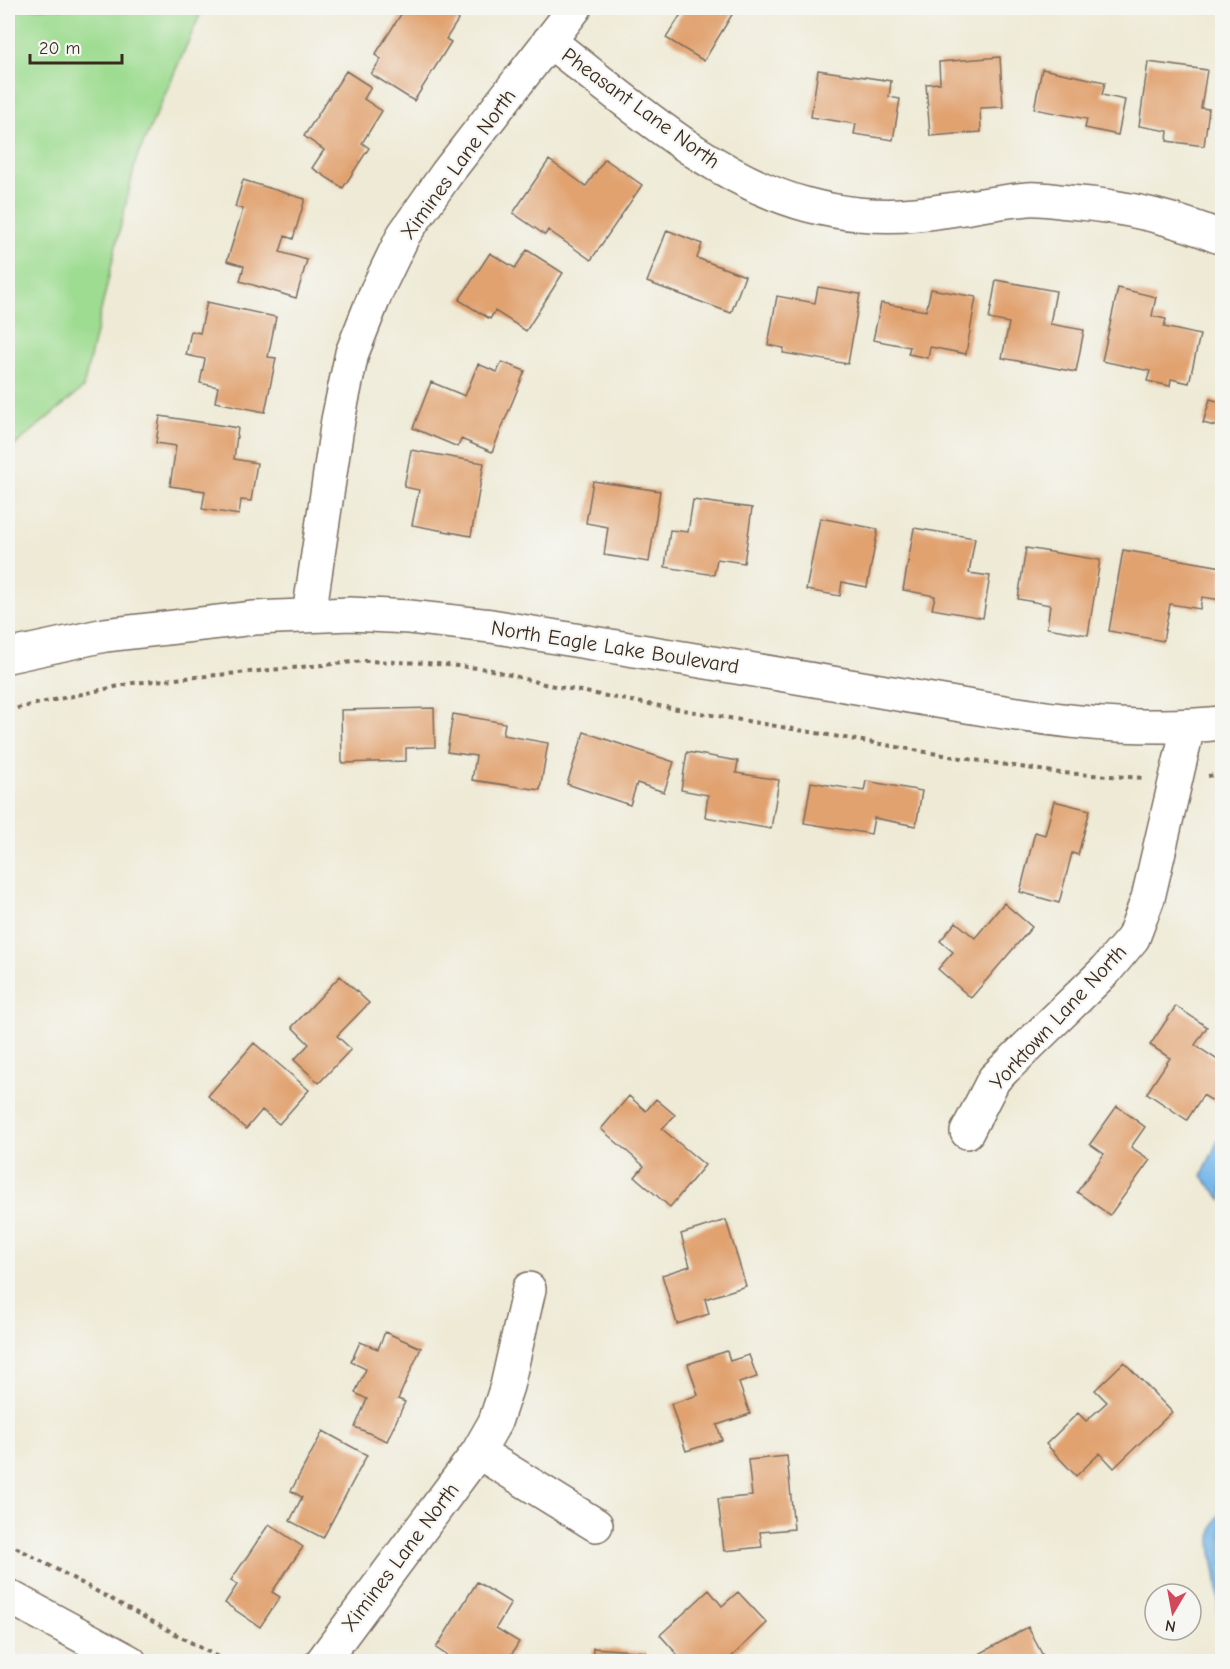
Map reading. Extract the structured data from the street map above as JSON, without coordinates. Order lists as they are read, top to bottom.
{
  "streets": {
    "street": [
      "Pheasant Lane North",
      "Ximines Lane North",
      "North Eagle Lake Boulevard",
      "Yorktown Lane North"
    ]
  },
  "crossings": [
    ["Pheasant Lane North", "Ximines Lane North"],
    ["Ximines Lane North", "North Eagle Lake Boulevard"],
    ["North Eagle Lake Boulevard", "Yorktown Lane North"]
  ],
  "scale_bar": "20 m",
  "north": "bottom"
}
